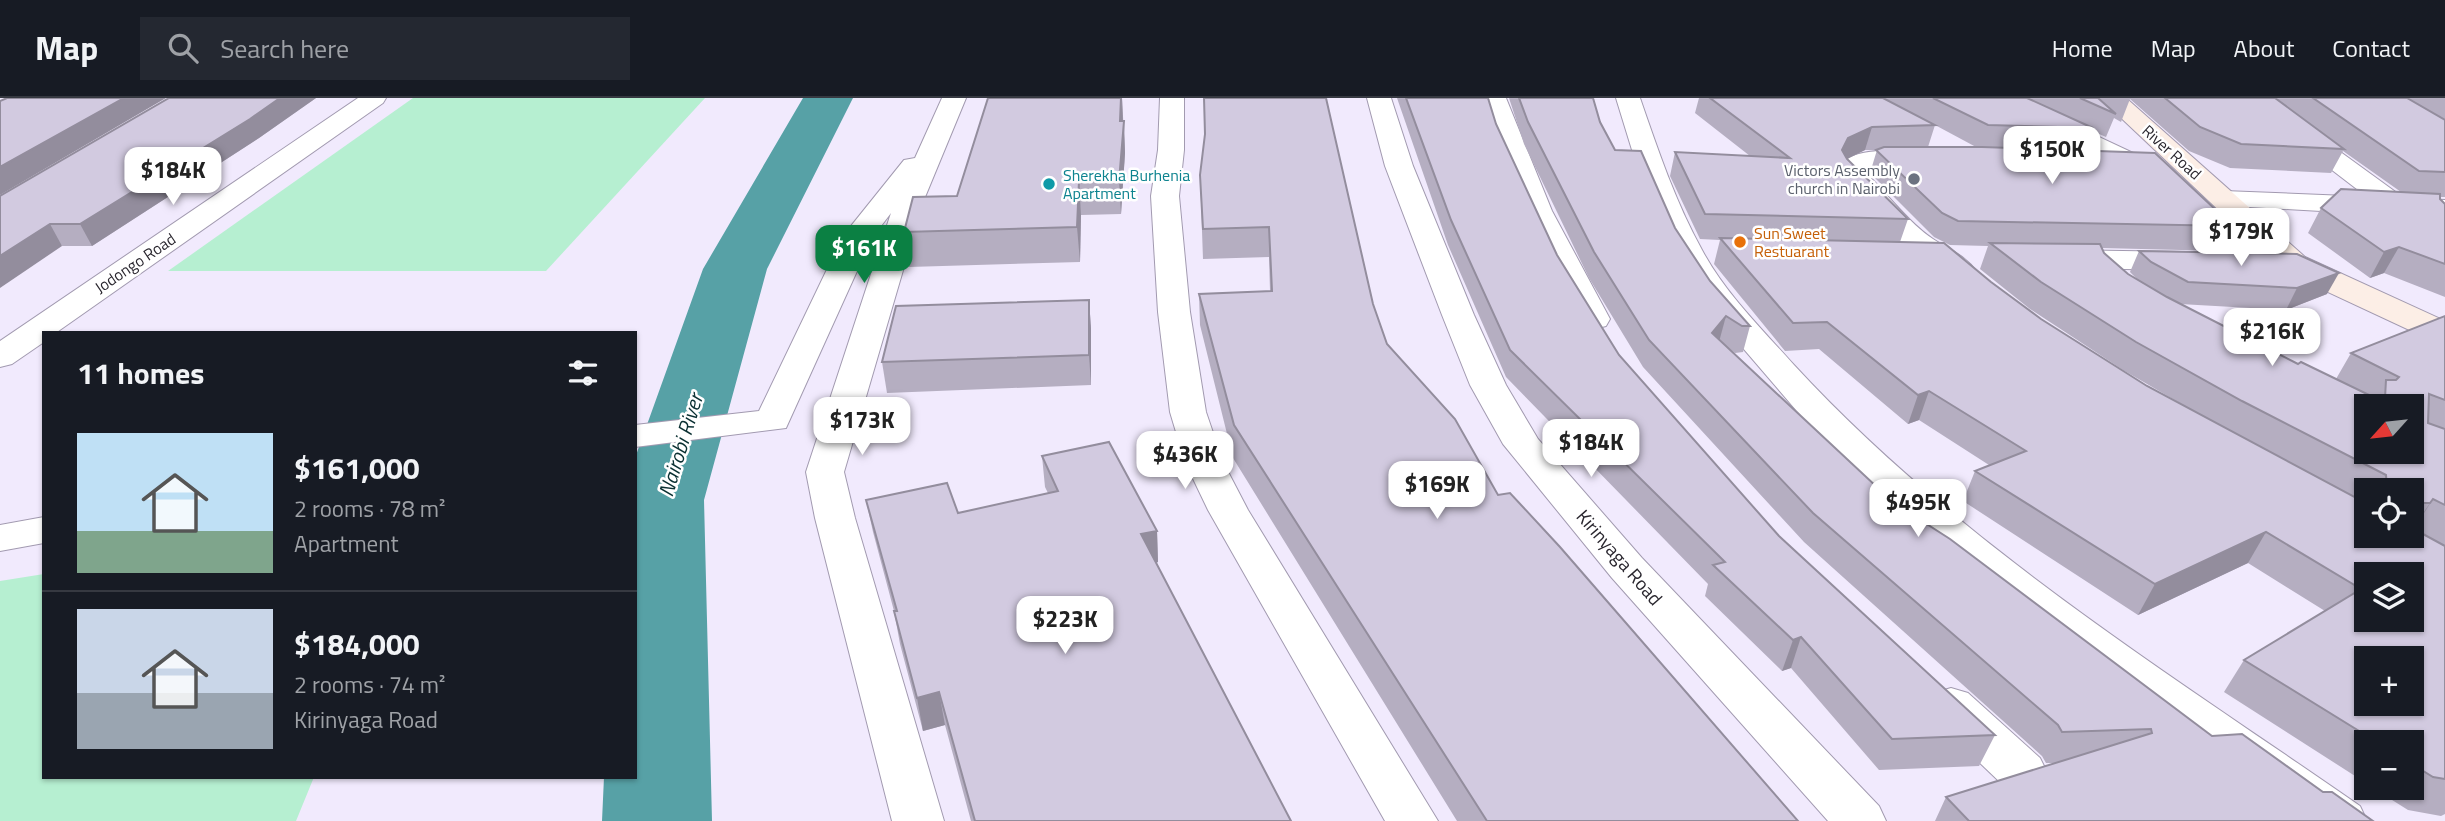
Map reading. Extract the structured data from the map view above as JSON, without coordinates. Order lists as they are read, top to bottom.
{
  "streets": {
    "main road": ["River Road"],
    "street": ["Jodongo Road", "Kirinyaga Road"]
  },
  "water": ["Nairobi River"],
  "places": ["Victors Assembly church in Nairobi", "Sherekha Burhenia Apartment", "Sun Sweet Restuarant"],
  "north": "bottom left",
  "page": {
    "header": "Map",
    "search": "Search here",
    "nav": [
      "Home",
      "Map",
      "About",
      "Contact"
    ],
    "price": [
      "$150K",
      "$184K",
      "$179K",
      "$161K",
      "$216K",
      "$173K",
      "$184K",
      "$436K",
      "$169K",
      "$495K",
      "$223K"
    ],
    "heading": "11 homes",
    "map_buttons": ["+", "−"],
    "list": [
      {
        "name": "$161,000",
        "note": "2 rooms · 78 m² · Apartment"
      },
      {
        "name": "$184,000",
        "note": "2 rooms · 74 m² · Kirinyaga Road"
      }
    ]
  }
}
